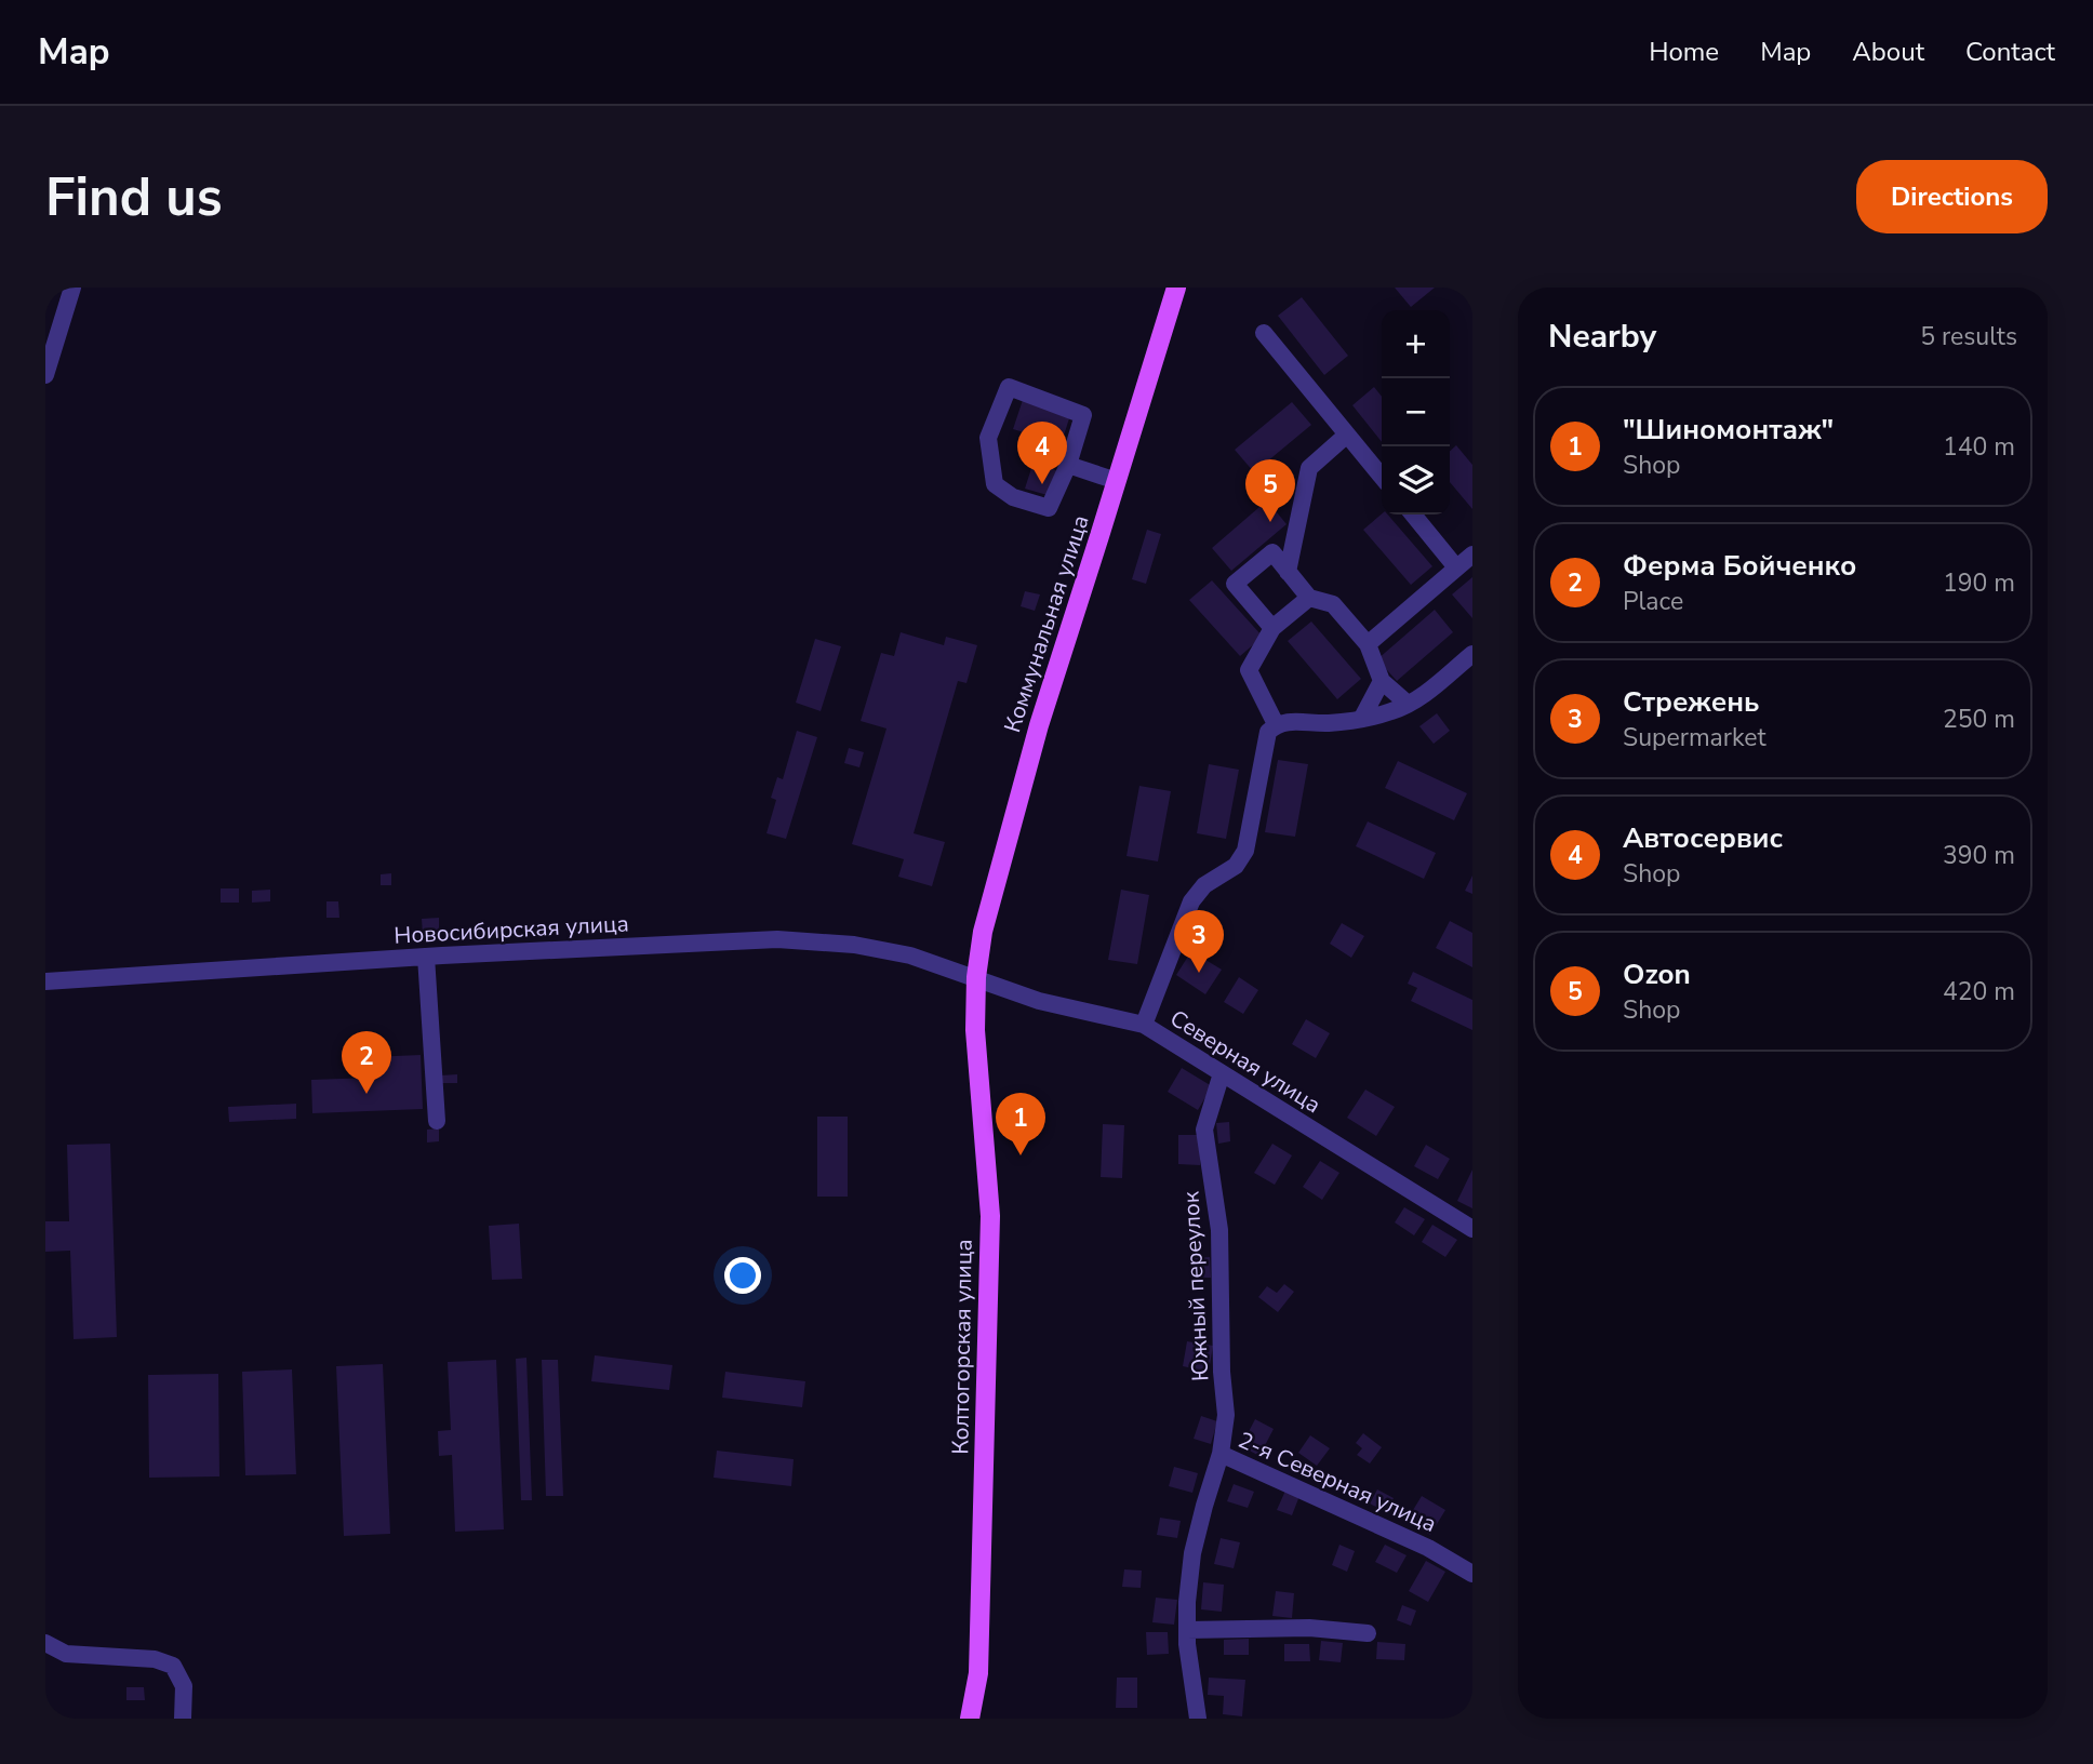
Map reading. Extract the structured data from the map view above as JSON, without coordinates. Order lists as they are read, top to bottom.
{
  "streets": {
    "main road": ["Коммунальная улица", "Колтогорская улица"],
    "street": [
      "Новосибирская улица",
      "Северная улица",
      "Южный переулок",
      "2-я Северная улица"
    ]
  },
  "crossings": [
    ["Коммунальная улица", "Новосибирская улица"],
    ["Коммунальная улица", "Северная улица"],
    ["Коммунальная улица", "Колтогорская улица"],
    ["Новосибирская улица", "Северная улица"],
    ["Новосибирская улица", "Колтогорская улица"],
    ["Северная улица", "Южный переулок"],
    ["Северная улица", "Колтогорская улица"],
    ["Южный переулок", "2-я Северная улица"]
  ],
  "page": {
    "header": "Map",
    "nav": [
      "Home",
      "Map",
      "About",
      "Contact"
    ],
    "buttons": "Directions",
    "title": "Find us",
    "heading": ["Nearby", "5 results"],
    "map_buttons": ["+", "−"],
    "list": [
      {
        "mark": "1",
        "name": "\"Шиномонтаж\"",
        "note": "Shop",
        "value": "140 m"
      },
      {
        "mark": "2",
        "name": "Ферма Бойченко",
        "note": "Place",
        "value": "190 m"
      },
      {
        "mark": "3",
        "name": "Стрежень",
        "note": "Supermarket",
        "value": "250 m"
      },
      {
        "mark": "4",
        "name": "Автосервис",
        "note": "Shop",
        "value": "390 m"
      },
      {
        "mark": "5",
        "name": "Ozon",
        "note": "Shop",
        "value": "420 m"
      }
    ],
    "pins": [
      "4",
      "5",
      "3",
      "2",
      "1"
    ]
  }
}
